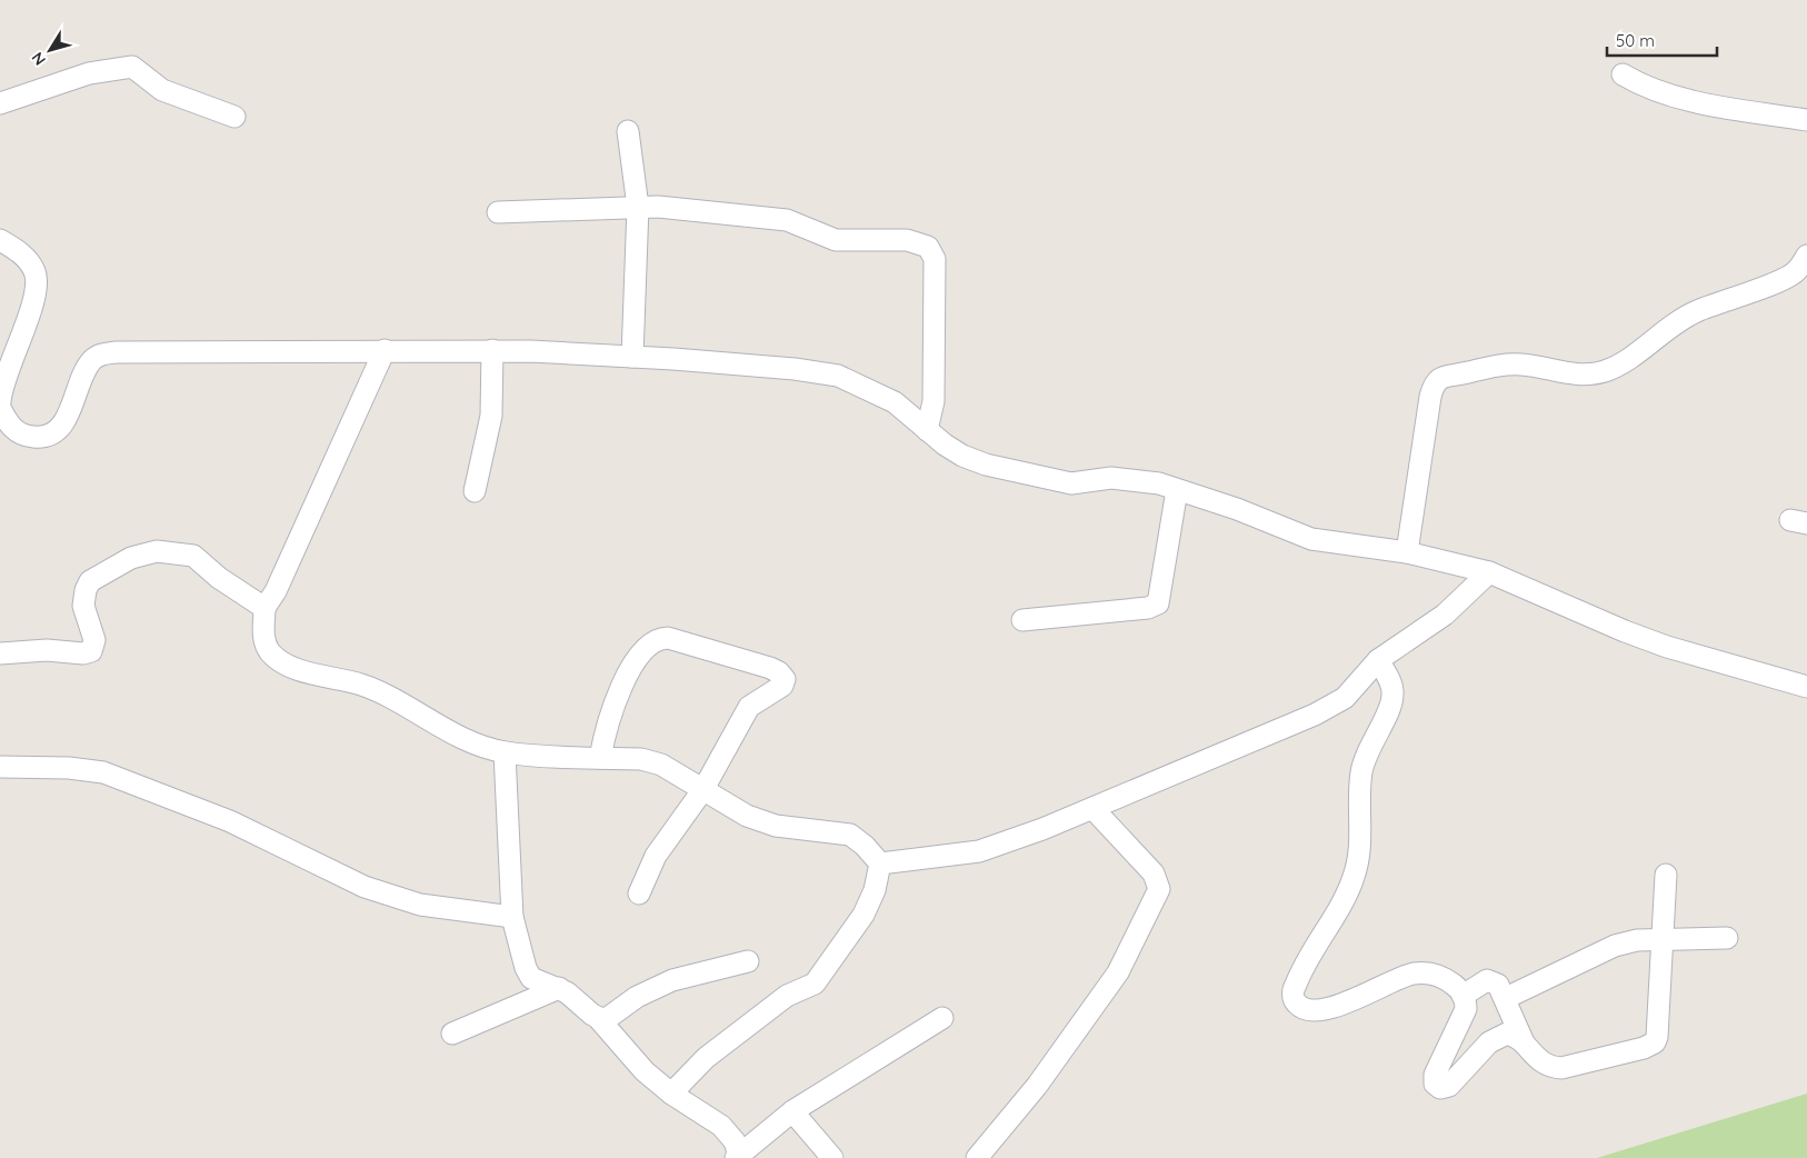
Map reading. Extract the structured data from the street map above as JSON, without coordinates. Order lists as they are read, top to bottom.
{
  "scale_bar": "50 m",
  "north": "bottom left"
}
